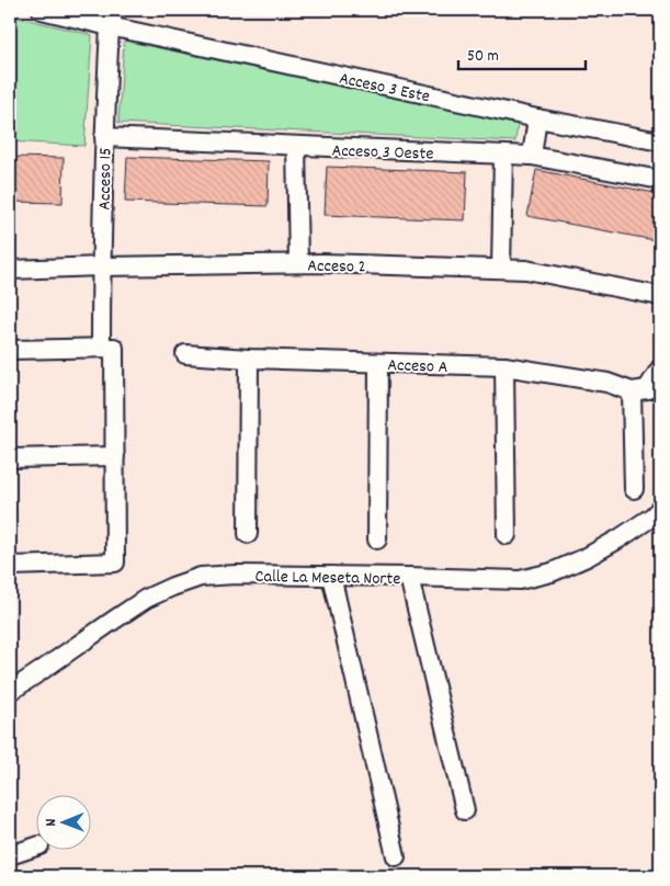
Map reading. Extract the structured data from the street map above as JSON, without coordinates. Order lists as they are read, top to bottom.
{
  "streets": {
    "street": [
      "Acceso 3 Este",
      "Acceso 3 Oeste",
      "Acceso 15",
      "Acceso 2",
      "Acceso A",
      "Calle La Meseta Norte"
    ]
  },
  "crossings": [
    ["Acceso 3 Este", "Acceso 15"],
    ["Acceso 3 Oeste", "Acceso 15"],
    ["Acceso 15", "Acceso 2"]
  ],
  "scale_bar": "50 m",
  "north": "left"
}
